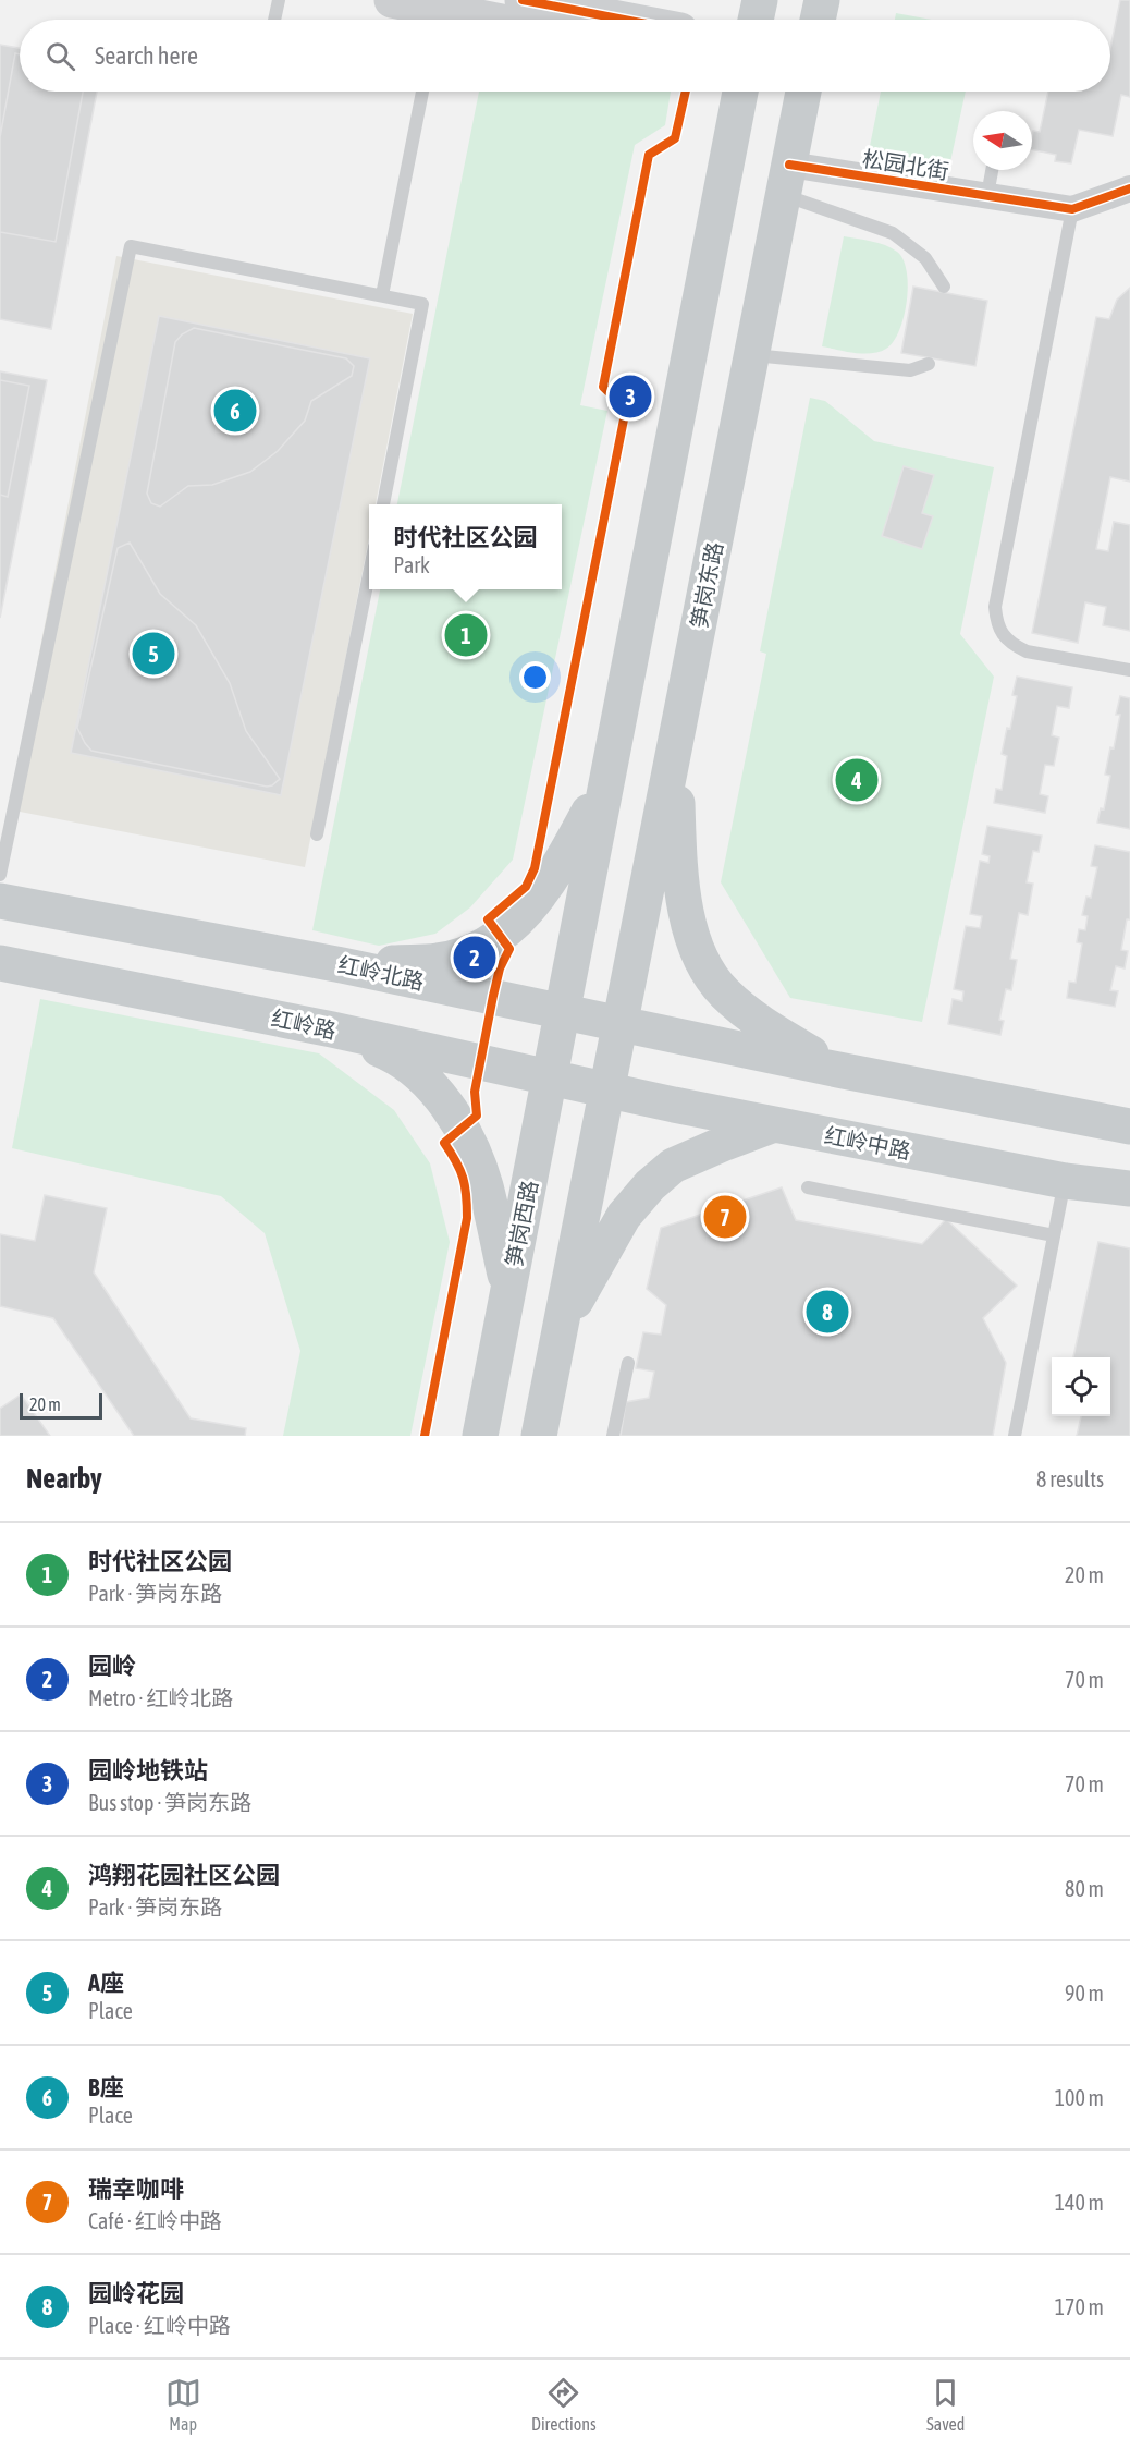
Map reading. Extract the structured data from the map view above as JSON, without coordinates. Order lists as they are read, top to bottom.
{
  "streets": {
    "main road": [
      "笋岗东路",
      "红岭北路",
      "红岭路",
      "红岭中路",
      "笋岗西路"
    ],
    "street": ["松园北街"]
  },
  "crossings": [
    ["松园北街", "笋岗东路"],
    ["笋岗东路", "红岭北路"],
    ["笋岗东路", "红岭路"],
    ["笋岗东路", "红岭中路"],
    ["红岭北路", "笋岗西路"],
    ["红岭路", "红岭中路"],
    ["红岭路", "笋岗西路"]
  ],
  "scale_bar": "20 m",
  "north": "left",
  "page": {
    "search": "Search here",
    "pins": [
      "3",
      "6",
      "1",
      "5",
      "4",
      "2",
      "7",
      "8"
    ],
    "popup": ["时代社区公园", "Park"],
    "scale": "20 m",
    "heading": ["Nearby", "8 results"],
    "list": [
      {
        "mark": "1",
        "name": "时代社区公园",
        "note": "Park · 笋岗东路",
        "value": "20 m"
      },
      {
        "mark": "2",
        "name": "园岭",
        "note": "Metro · 红岭北路",
        "value": "70 m"
      },
      {
        "mark": "3",
        "name": "园岭地铁站",
        "note": "Bus stop · 笋岗东路",
        "value": "70 m"
      },
      {
        "mark": "4",
        "name": "鸿翔花园社区公园",
        "note": "Park · 笋岗东路",
        "value": "80 m"
      },
      {
        "mark": "5",
        "name": "A座",
        "note": "Place",
        "value": "90 m"
      },
      {
        "mark": "6",
        "name": "B座",
        "note": "Place",
        "value": "100 m"
      },
      {
        "mark": "7",
        "name": "瑞幸咖啡",
        "note": "Café · 红岭中路",
        "value": "140 m"
      },
      {
        "mark": "8",
        "name": "园岭花园",
        "note": "Place · 红岭中路",
        "value": "170 m"
      }
    ],
    "nav": ["Map", "Directions", "Saved"]
  }
}
